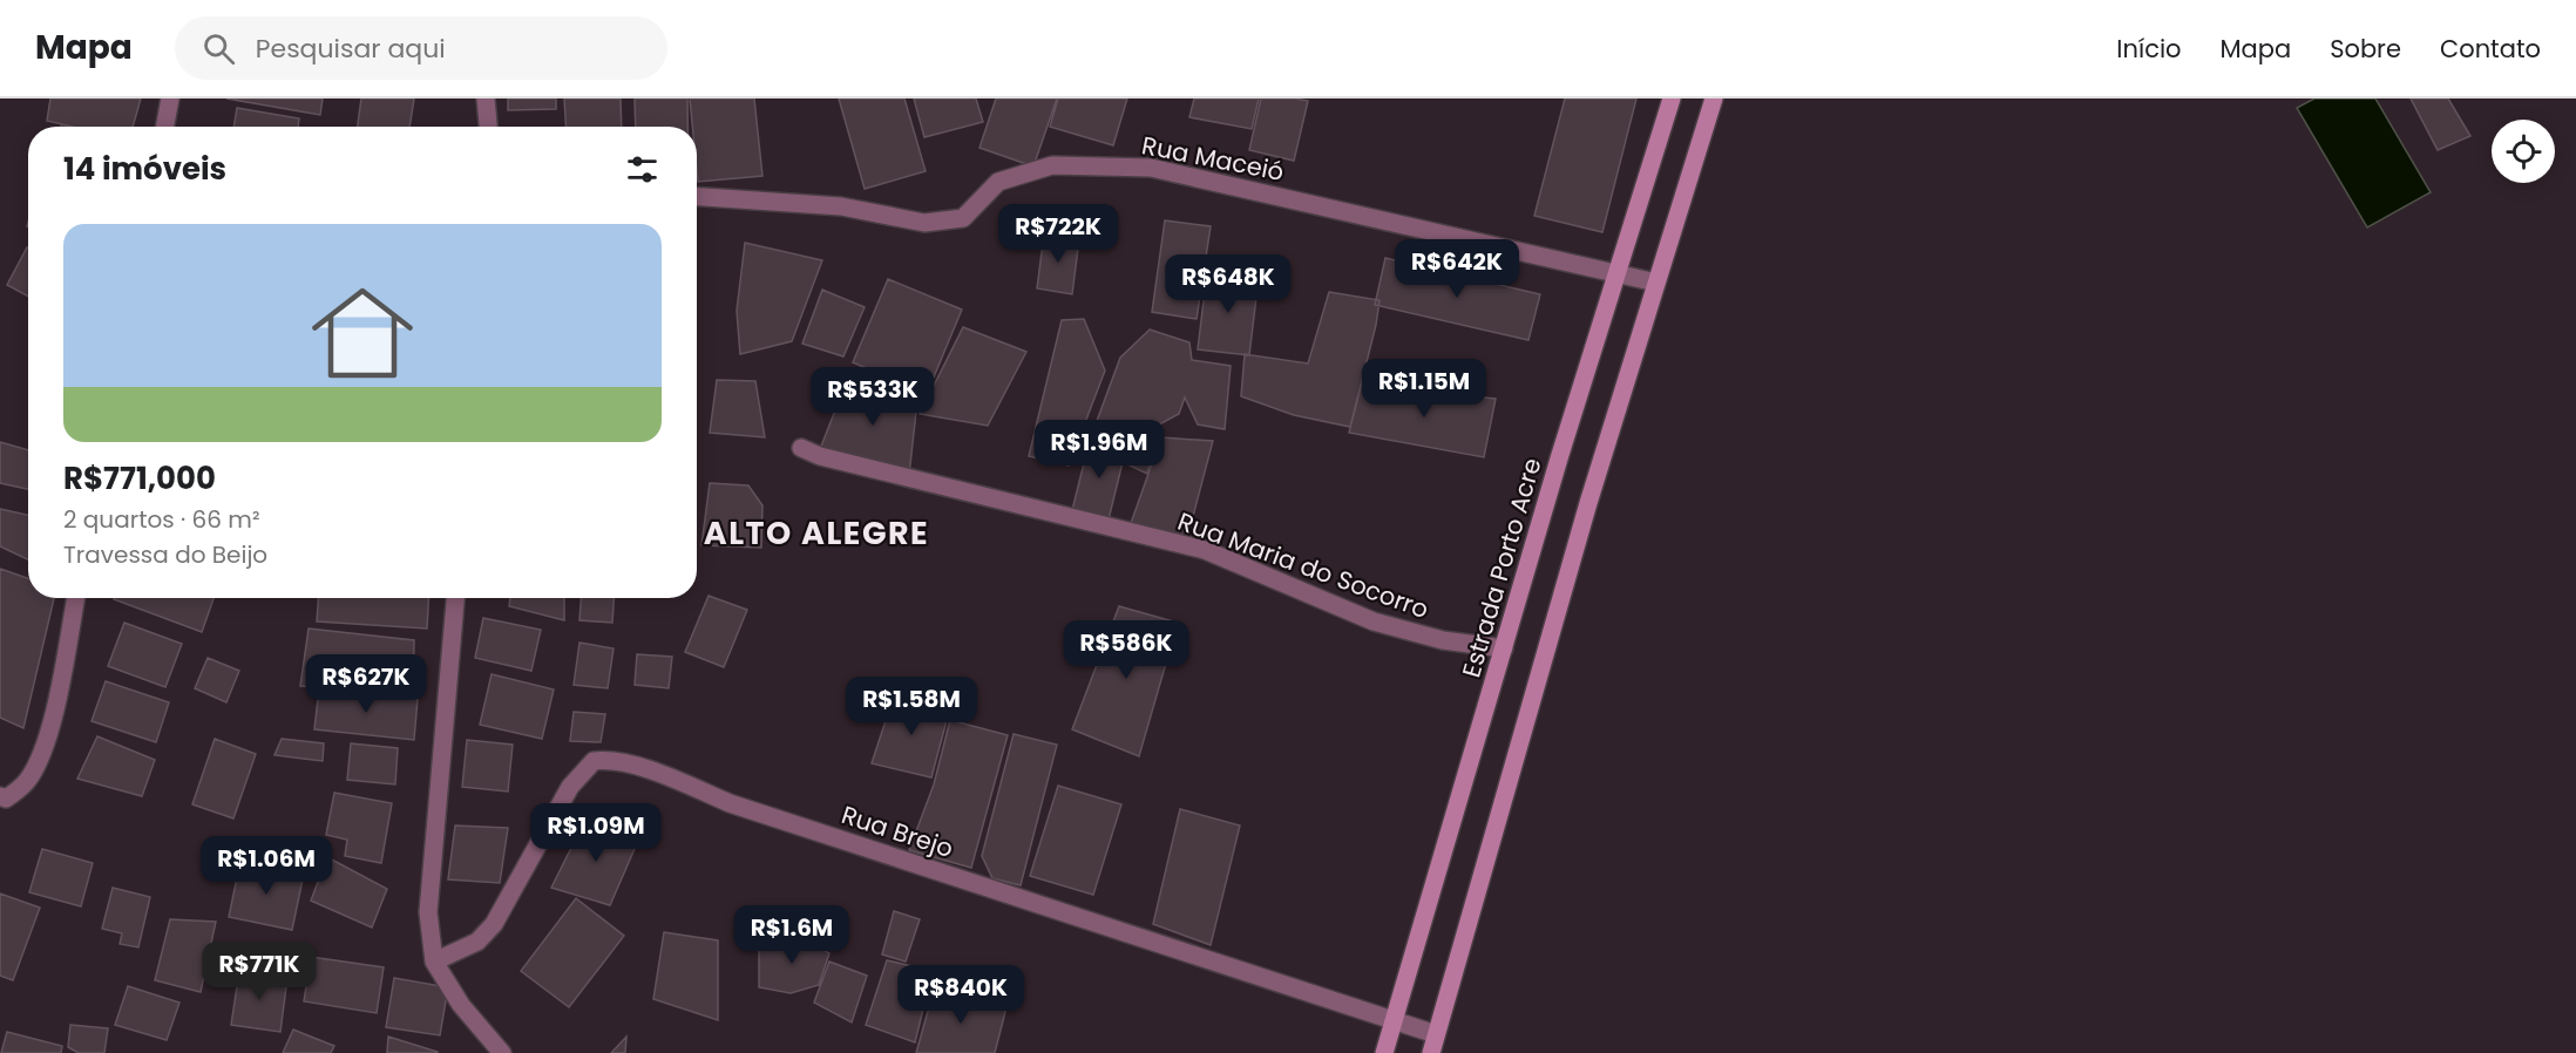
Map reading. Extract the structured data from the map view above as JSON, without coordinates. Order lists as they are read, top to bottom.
{
  "streets": {
    "main road": ["Estrada Porto Acre"],
    "street": ["Rua Maceió", "Rua Maria do Socorro", "Rua Brejo"]
  },
  "crossings": [
    ["Rua Maceió", "Estrada Porto Acre"],
    ["Rua Maria do Socorro", "Estrada Porto Acre"],
    ["Estrada Porto Acre", "Rua Brejo"]
  ],
  "districts": ["ALTO ALEGRE"],
  "page": {
    "header": "Mapa",
    "search": "Pesquisar aqui",
    "nav": [
      "Início",
      "Mapa",
      "Sobre",
      "Contato"
    ],
    "heading": "14 imóveis",
    "price": [
      "R$722K",
      "R$642K",
      "R$648K",
      "R$1.15M",
      "R$533K",
      "R$1.96M",
      "R$586K",
      "R$627K",
      "R$1.58M",
      "R$1.09M",
      "R$1.06M",
      "R$1.6M",
      "R$771K",
      "R$840K"
    ],
    "list": [
      {
        "name": "R$771,000",
        "note": "2 quartos · 66 m² · Travessa do Beijo"
      }
    ]
  }
}
